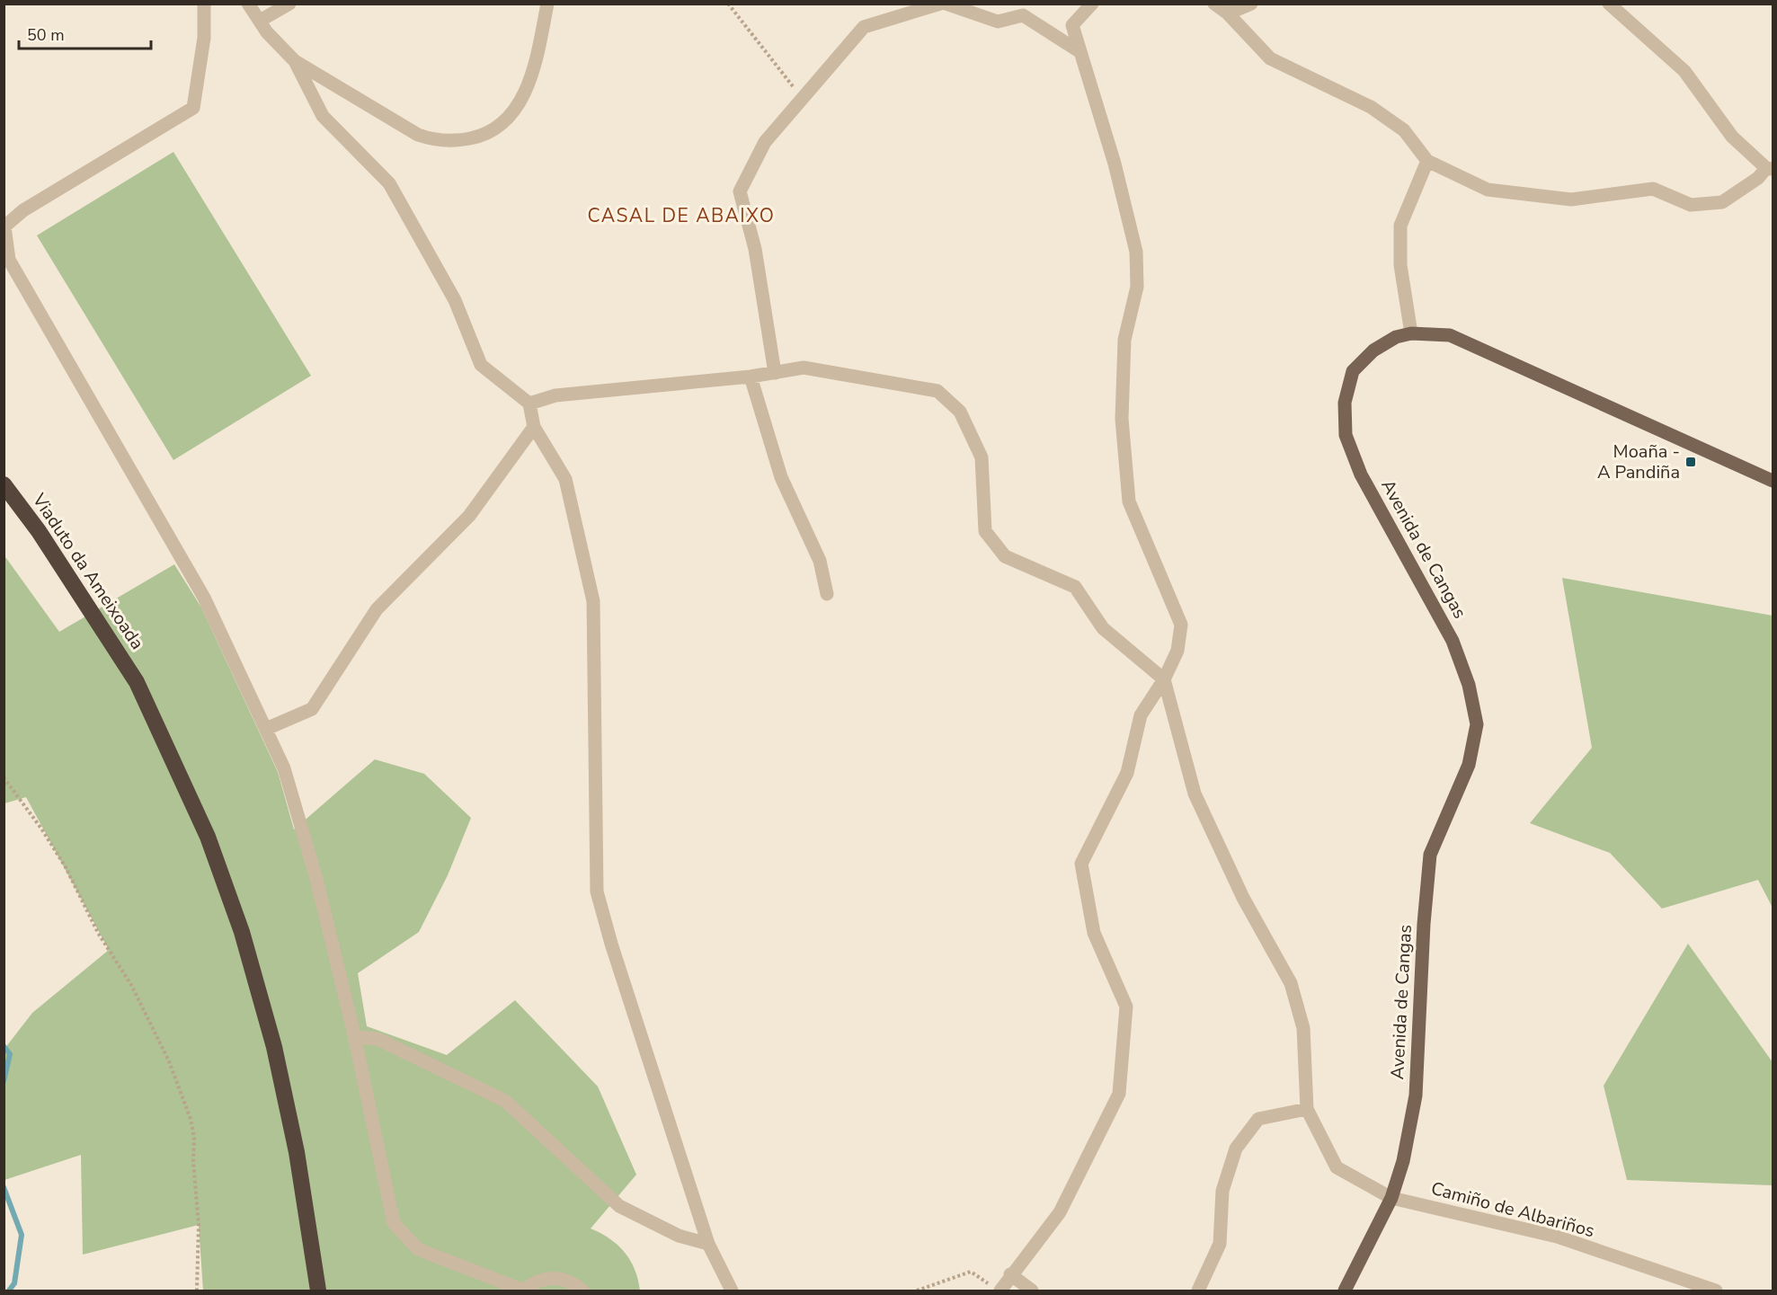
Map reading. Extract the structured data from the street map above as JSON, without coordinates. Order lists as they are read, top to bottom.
{
  "streets": {
    "highway": ["Viaduto da Ameixoada"],
    "main road": ["Avenida de Cangas"],
    "street": ["Camiño de Albariños"]
  },
  "crossings": [
    ["Avenida de Cangas", "Camiño de Albariños"]
  ],
  "districts": ["CASAL DE ABAIXO"],
  "places": {
    "transit": ["Moaña - A Pandiña"]
  },
  "scale_bar": "50 m"
}
